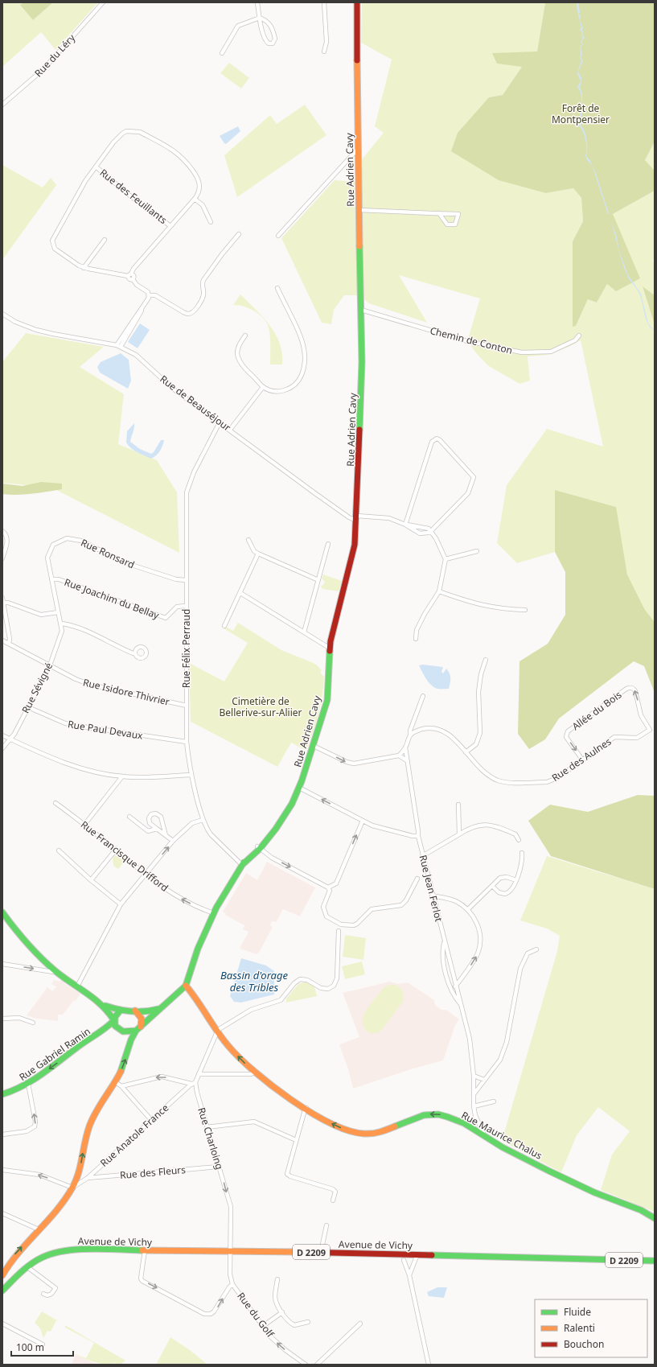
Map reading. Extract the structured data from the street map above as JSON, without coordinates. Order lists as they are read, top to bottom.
{
  "streets": {
    "main road": [
      "Rue Adrien Cavy",
      "Rue Gabriel Ramin",
      "Rue Maurice Chalus",
      "Avenue de Vichy",
      "D 2209"
    ],
    "street": [
      "Rue du Léry",
      "Rue des Feuillants",
      "Chemin de Conton",
      "Rue de Beauséjour",
      "Rue Ronsard",
      "Rue Joachim du Bellay",
      "Rue Félix Perraud",
      "Rue Sévigné",
      "Rue Isidore Thivrier",
      "Allée du Bois",
      "Rue Paul Devaux",
      "Rue des Aulnes",
      "Rue Francisque Drifford",
      "Rue Jean Ferlot",
      "Rue Anatole France",
      "Rue Charloing",
      "Rue des Fleurs",
      "Rue du Golf"
    ]
  },
  "crossings": [
    ["Rue Adrien Cavy", "Chemin de Conton"],
    ["Rue Adrien Cavy", "Rue de Beauséjour"],
    ["Rue Adrien Cavy", "Rue Félix Perraud"],
    ["Rue Adrien Cavy", "Rue Francisque Drifford"],
    ["Rue Adrien Cavy", "Rue Maurice Chalus"],
    ["Rue de Beauséjour", "Rue Félix Perraud"],
    ["Rue Ronsard", "Rue Joachim du Bellay"],
    ["Rue Ronsard", "Rue Félix Perraud"],
    ["Rue Ronsard", "Rue Sévigné"],
    ["Rue Joachim du Bellay", "Rue Félix Perraud"],
    ["Rue Félix Perraud", "Rue Isidore Thivrier"],
    ["Rue Félix Perraud", "Rue Paul Devaux"],
    ["Rue Sévigné", "Rue Isidore Thivrier"],
    ["Rue Sévigné", "Rue Paul Devaux"],
    ["Allée du Bois", "Rue des Aulnes"],
    ["Rue Jean Ferlot", "Rue Maurice Chalus"],
    ["Rue Anatole France", "Rue Charloing"],
    ["Rue Anatole France", "Rue des Fleurs"],
    ["Rue Charloing", "Rue des Fleurs"],
    ["Rue Charloing", "Avenue de Vichy"],
    ["Rue Charloing", "Rue du Golf"],
    ["Avenue de Vichy", "D 2209"],
    ["Avenue de Vichy", "Rue du Golf"]
  ],
  "one_way": [
    "Rue Francisque Drifford",
    "Rue Gabriel Ramin",
    "Rue Maurice Chalus",
    "Rue Charloing",
    "Rue du Golf"
  ],
  "water": ["Bassin d'orage des Tribles"],
  "parks": ["Forêt de Montpensier", "Cimetière de Bellerive-sur-Aliier"],
  "legend": ["Fluide", "Ralenti", "Bouchon"],
  "scale_bar": "100 m"
}
